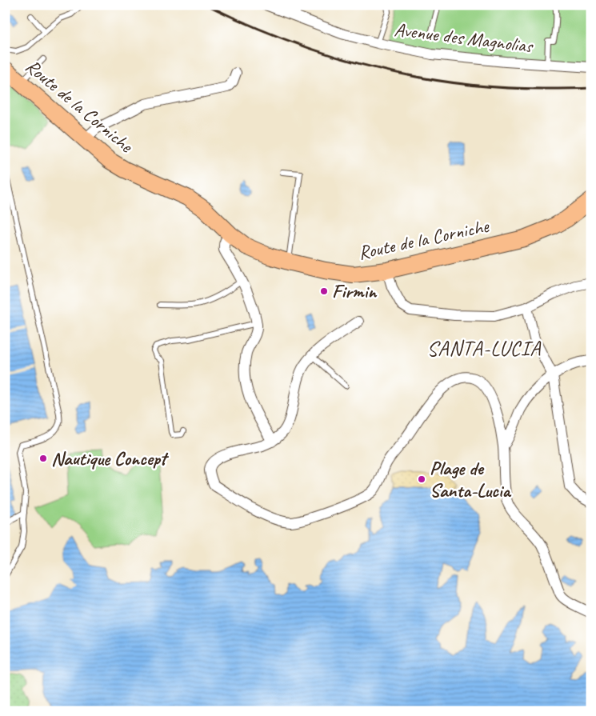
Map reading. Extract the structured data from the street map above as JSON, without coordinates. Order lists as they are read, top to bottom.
{
  "streets": {
    "main road": ["Route de la Corniche"],
    "street": ["Avenue des Magnolias"]
  },
  "districts": ["SANTA-LUCIA"],
  "places": ["Firmin", "Nautique Concept", "Plage de Santa-Lucia"]
}
